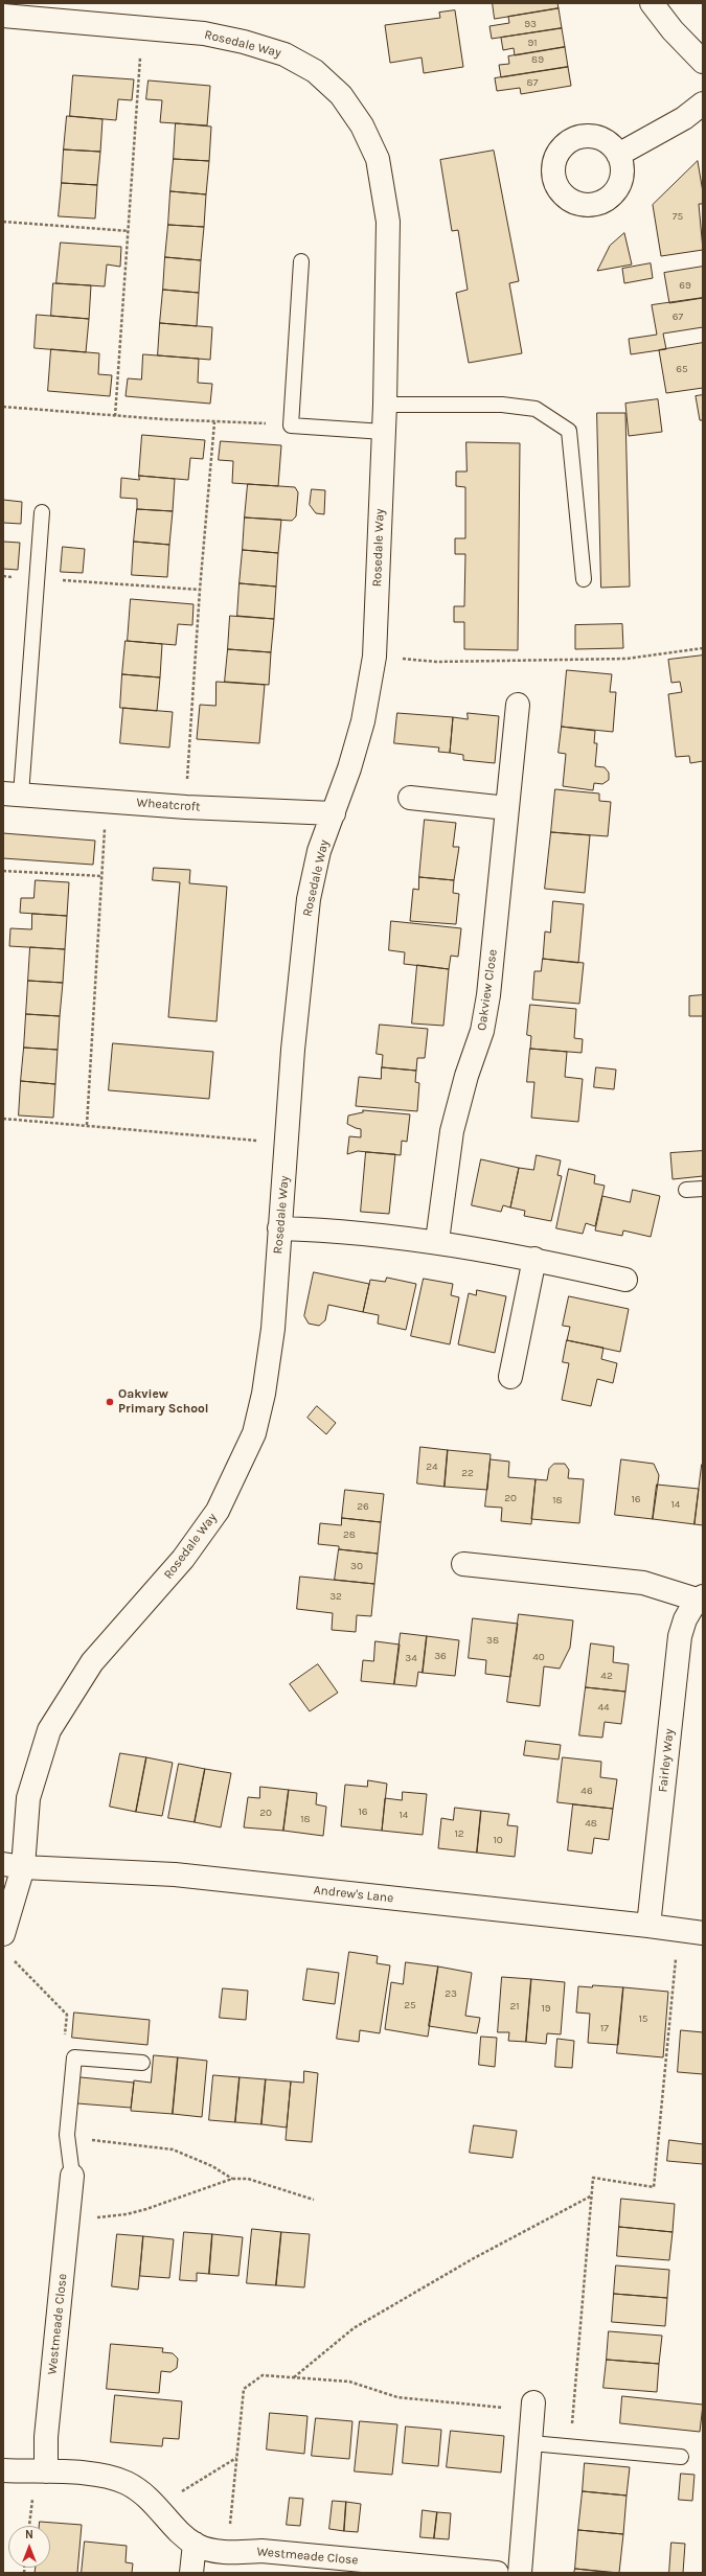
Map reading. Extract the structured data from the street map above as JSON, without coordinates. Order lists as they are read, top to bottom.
{
  "streets": {
    "street": [
      "Rosedale Way",
      "Wheatcroft",
      "Oakview Close",
      "Fairley Way",
      "Andrew's Lane",
      "Westmeade Close"
    ]
  },
  "crossings": [
    ["Rosedale Way", "Wheatcroft"],
    ["Rosedale Way", "Andrew's Lane"],
    ["Fairley Way", "Andrew's Lane"]
  ],
  "places": ["Oakview Primary School"],
  "house_numbers": [
    "93",
    "91",
    "89",
    "87",
    "75",
    "69",
    "67",
    "65",
    "24",
    "22",
    "20",
    "16",
    "18",
    "14",
    "26",
    "28",
    "30",
    "32",
    "38",
    "36",
    "40",
    "34",
    "42",
    "44",
    "46",
    "16",
    "20",
    "14",
    "18",
    "48",
    "12",
    "10",
    "23",
    "25",
    "21",
    "19",
    "15",
    "17"
  ],
  "north": "top"
}
